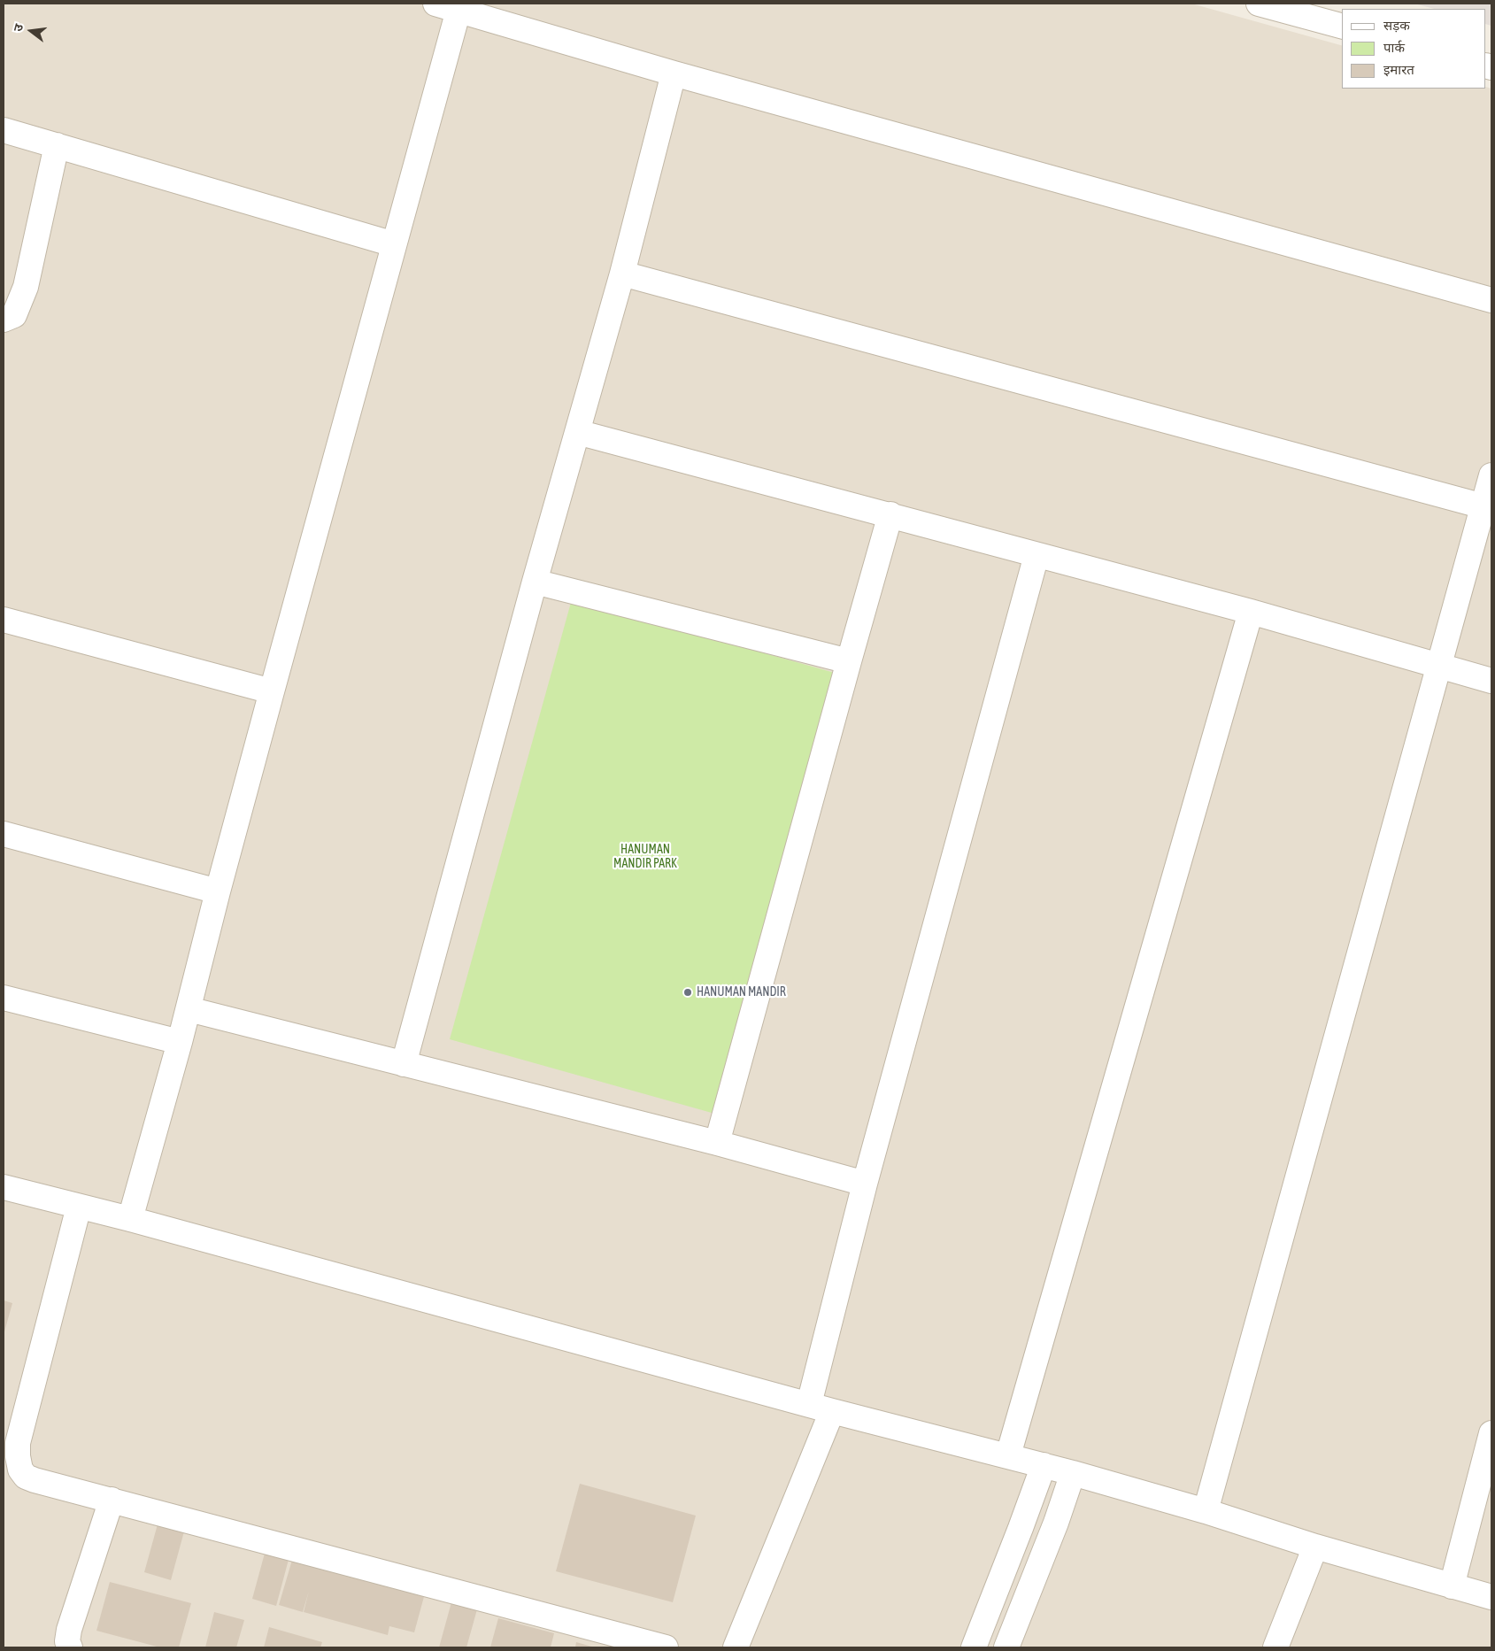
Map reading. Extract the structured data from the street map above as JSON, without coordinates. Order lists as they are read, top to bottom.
{
  "parks": ["HANUMAN MANDIR PARK"],
  "places": ["HANUMAN MANDIR"],
  "legend": ["सड़क", "पार्क", "इमारत"],
  "north": "left"
}
